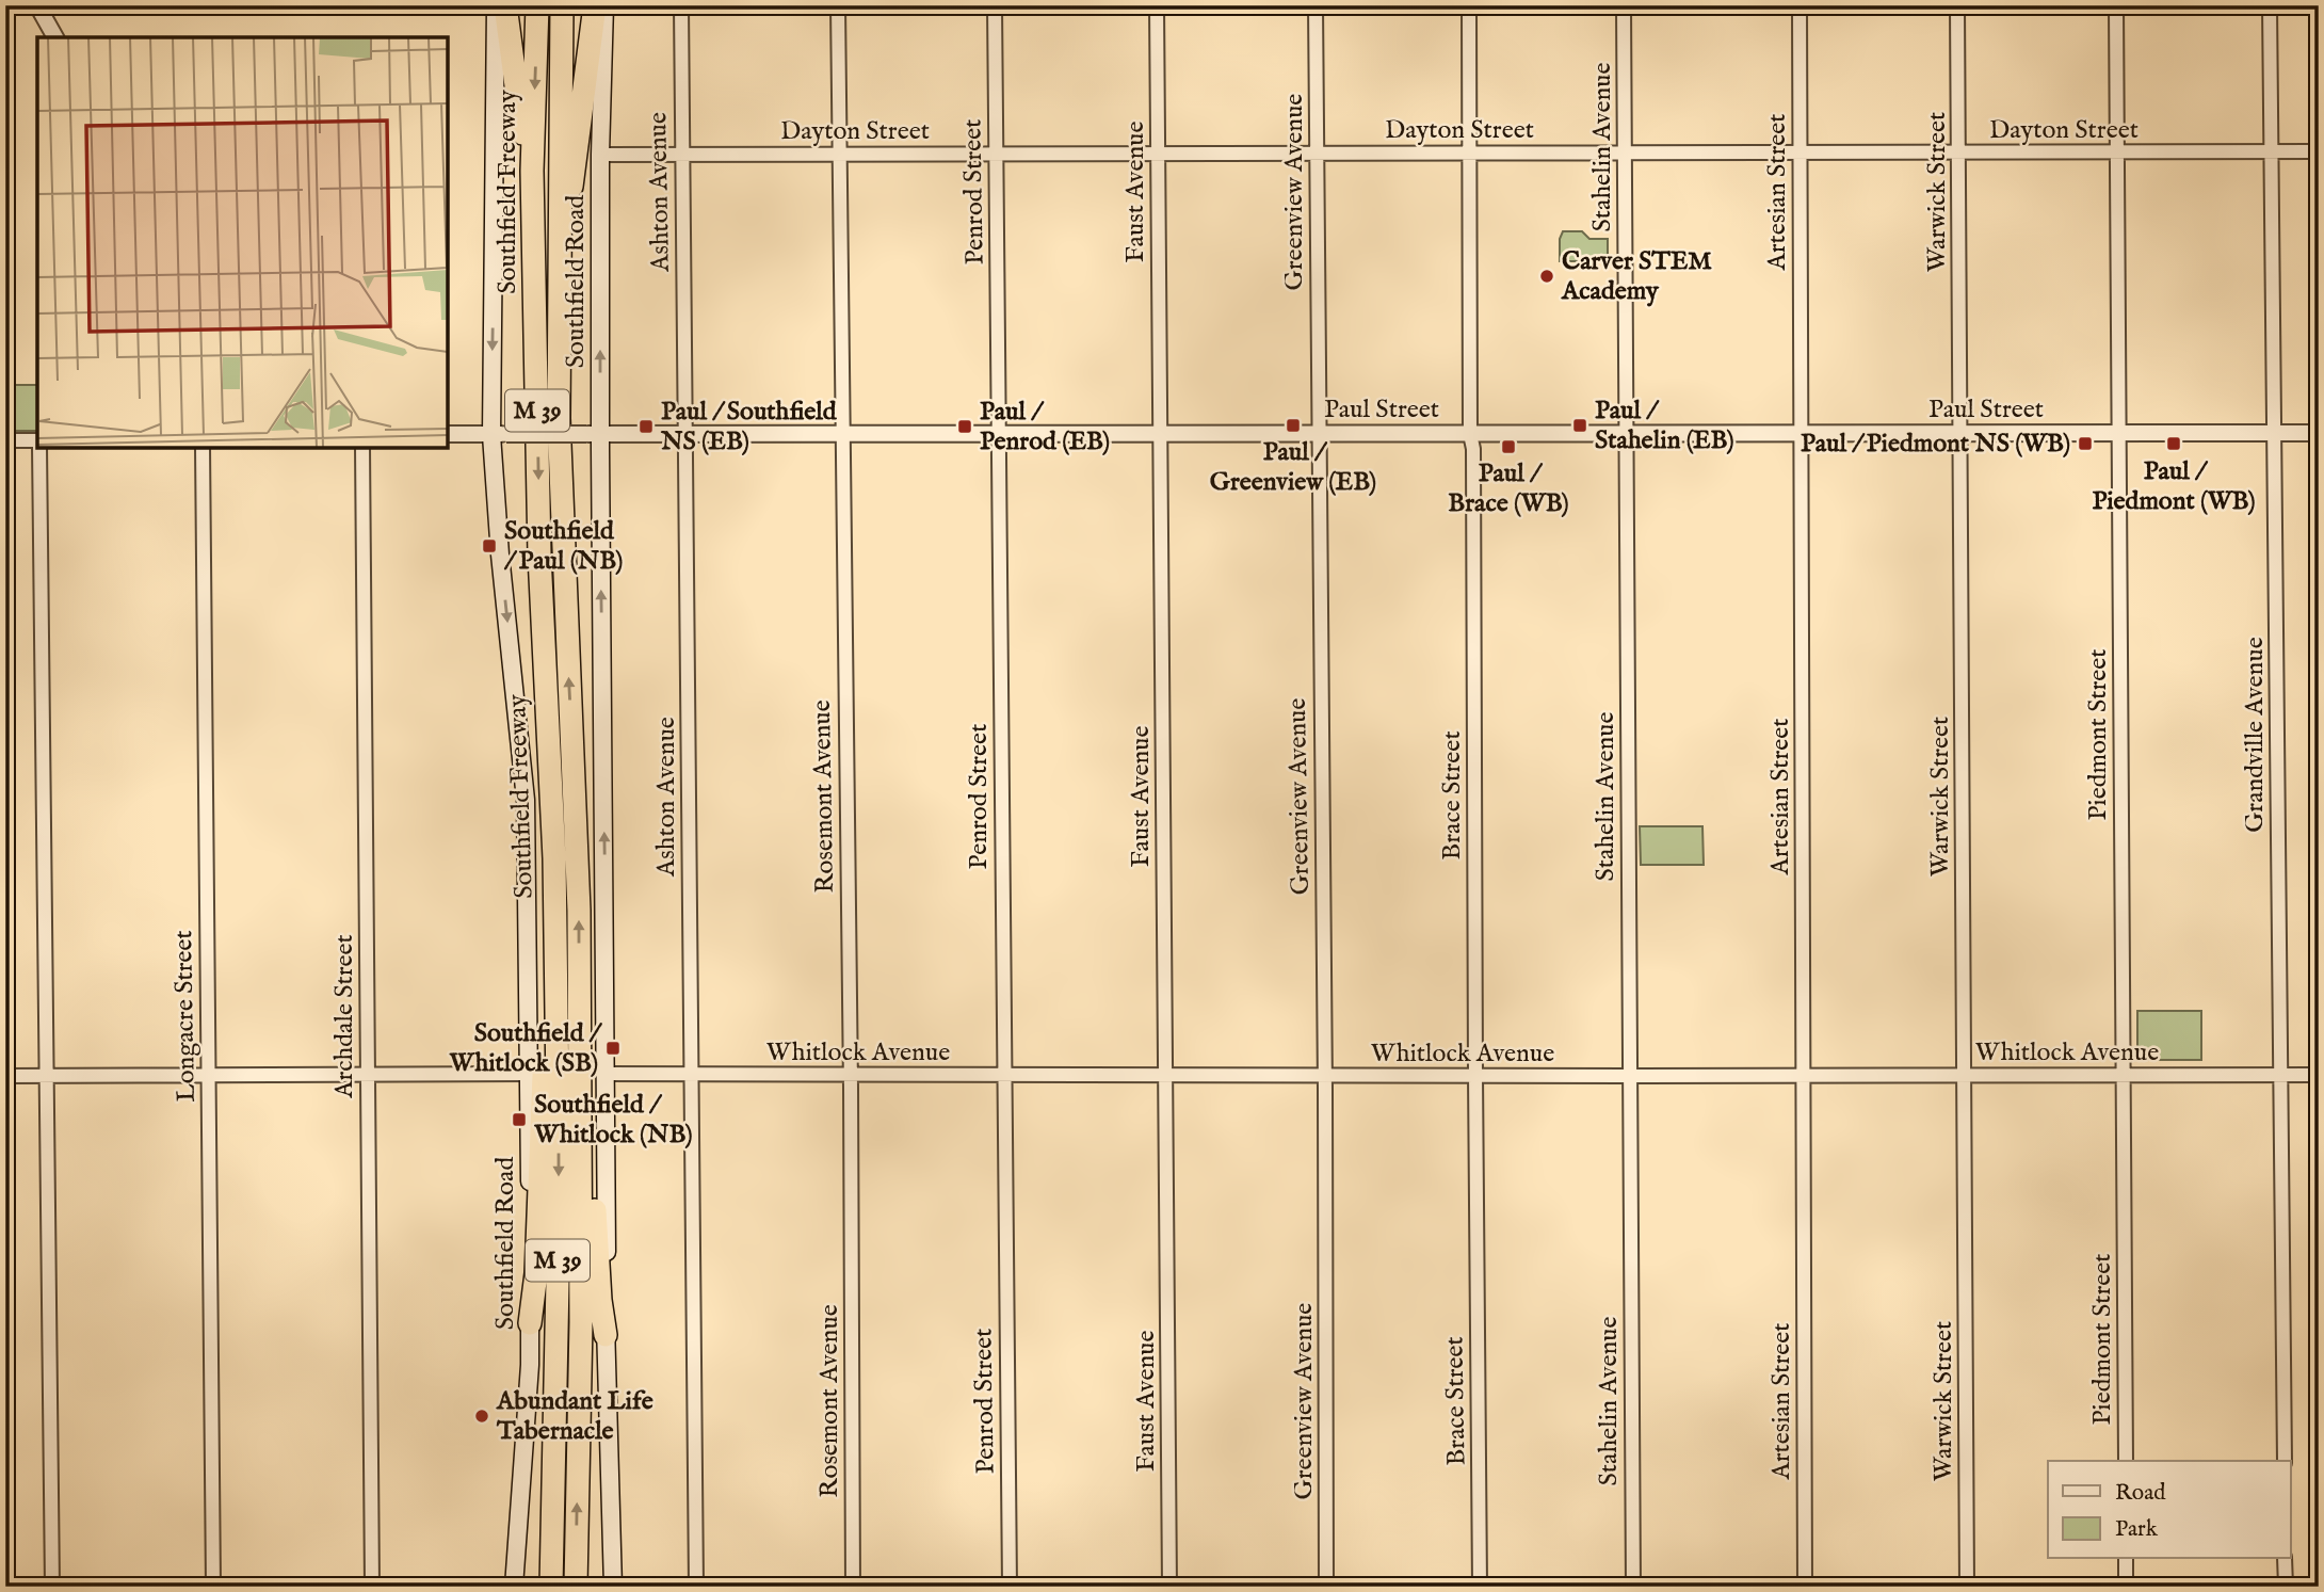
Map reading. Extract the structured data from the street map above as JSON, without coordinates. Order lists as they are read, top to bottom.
{
  "streets": {
    "highway": ["Southfield Freeway", "M 39"],
    "main road": ["Southfield Road"],
    "street": [
      "Dayton Street",
      "Stahelin Avenue",
      "Ashton Avenue",
      "Penrod Street",
      "Faust Avenue",
      "Greenview Avenue",
      "Artesian Street",
      "Warwick Street",
      "Paul Street",
      "Piedmont Street",
      "Grandville Avenue",
      "Brace Street",
      "Rosemont Avenue",
      "Longacre Street",
      "Archdale Street",
      "Whitlock Avenue"
    ]
  },
  "crossings": [
    ["Dayton Street", "Stahelin Avenue"],
    ["Dayton Street", "Ashton Avenue"],
    ["Dayton Street", "Penrod Street"],
    ["Dayton Street", "Faust Avenue"],
    ["Dayton Street", "Greenview Avenue"],
    ["Dayton Street", "Artesian Street"],
    ["Dayton Street", "Warwick Street"],
    ["Dayton Street", "Southfield Road"],
    ["Dayton Street", "Piedmont Street"],
    ["Dayton Street", "Grandville Avenue"],
    ["Dayton Street", "Brace Street"],
    ["Dayton Street", "Rosemont Avenue"],
    ["Stahelin Avenue", "Paul Street"],
    ["Stahelin Avenue", "Whitlock Avenue"],
    ["Ashton Avenue", "Paul Street"],
    ["Ashton Avenue", "Whitlock Avenue"],
    ["Penrod Street", "Paul Street"],
    ["Penrod Street", "Whitlock Avenue"],
    ["Faust Avenue", "Paul Street"],
    ["Faust Avenue", "Whitlock Avenue"],
    ["Greenview Avenue", "Paul Street"],
    ["Greenview Avenue", "Whitlock Avenue"],
    ["Artesian Street", "Paul Street"],
    ["Artesian Street", "Whitlock Avenue"],
    ["Warwick Street", "Paul Street"],
    ["Warwick Street", "Whitlock Avenue"],
    ["Southfield Road", "Paul Street"],
    ["Southfield Road", "Whitlock Avenue"],
    ["Paul Street", "Piedmont Street"],
    ["Paul Street", "Grandville Avenue"],
    ["Paul Street", "Brace Street"],
    ["Paul Street", "Rosemont Avenue"],
    ["Piedmont Street", "Whitlock Avenue"],
    ["Grandville Avenue", "Whitlock Avenue"],
    ["Brace Street", "Whitlock Avenue"],
    ["Rosemont Avenue", "Whitlock Avenue"]
  ],
  "places": {
    "other": ["Carver STEM Academy", "Abundant Life Tabernacle"],
    "transit": [
      "Paul / Greenview (EB)",
      "Paul / Stahelin (EB)",
      "Paul / Southfield NS (EB)",
      "Paul / Penrod (EB)",
      "Paul / Piedmont NS (WB)",
      "Paul / Piedmont (WB)",
      "Paul / Brace (WB)",
      "Southfield / Paul (NB)",
      "Southfield / Whitlock (SB)",
      "Southfield / Whitlock (NB)"
    ]
  },
  "legend": ["Road", "Park"]
}
